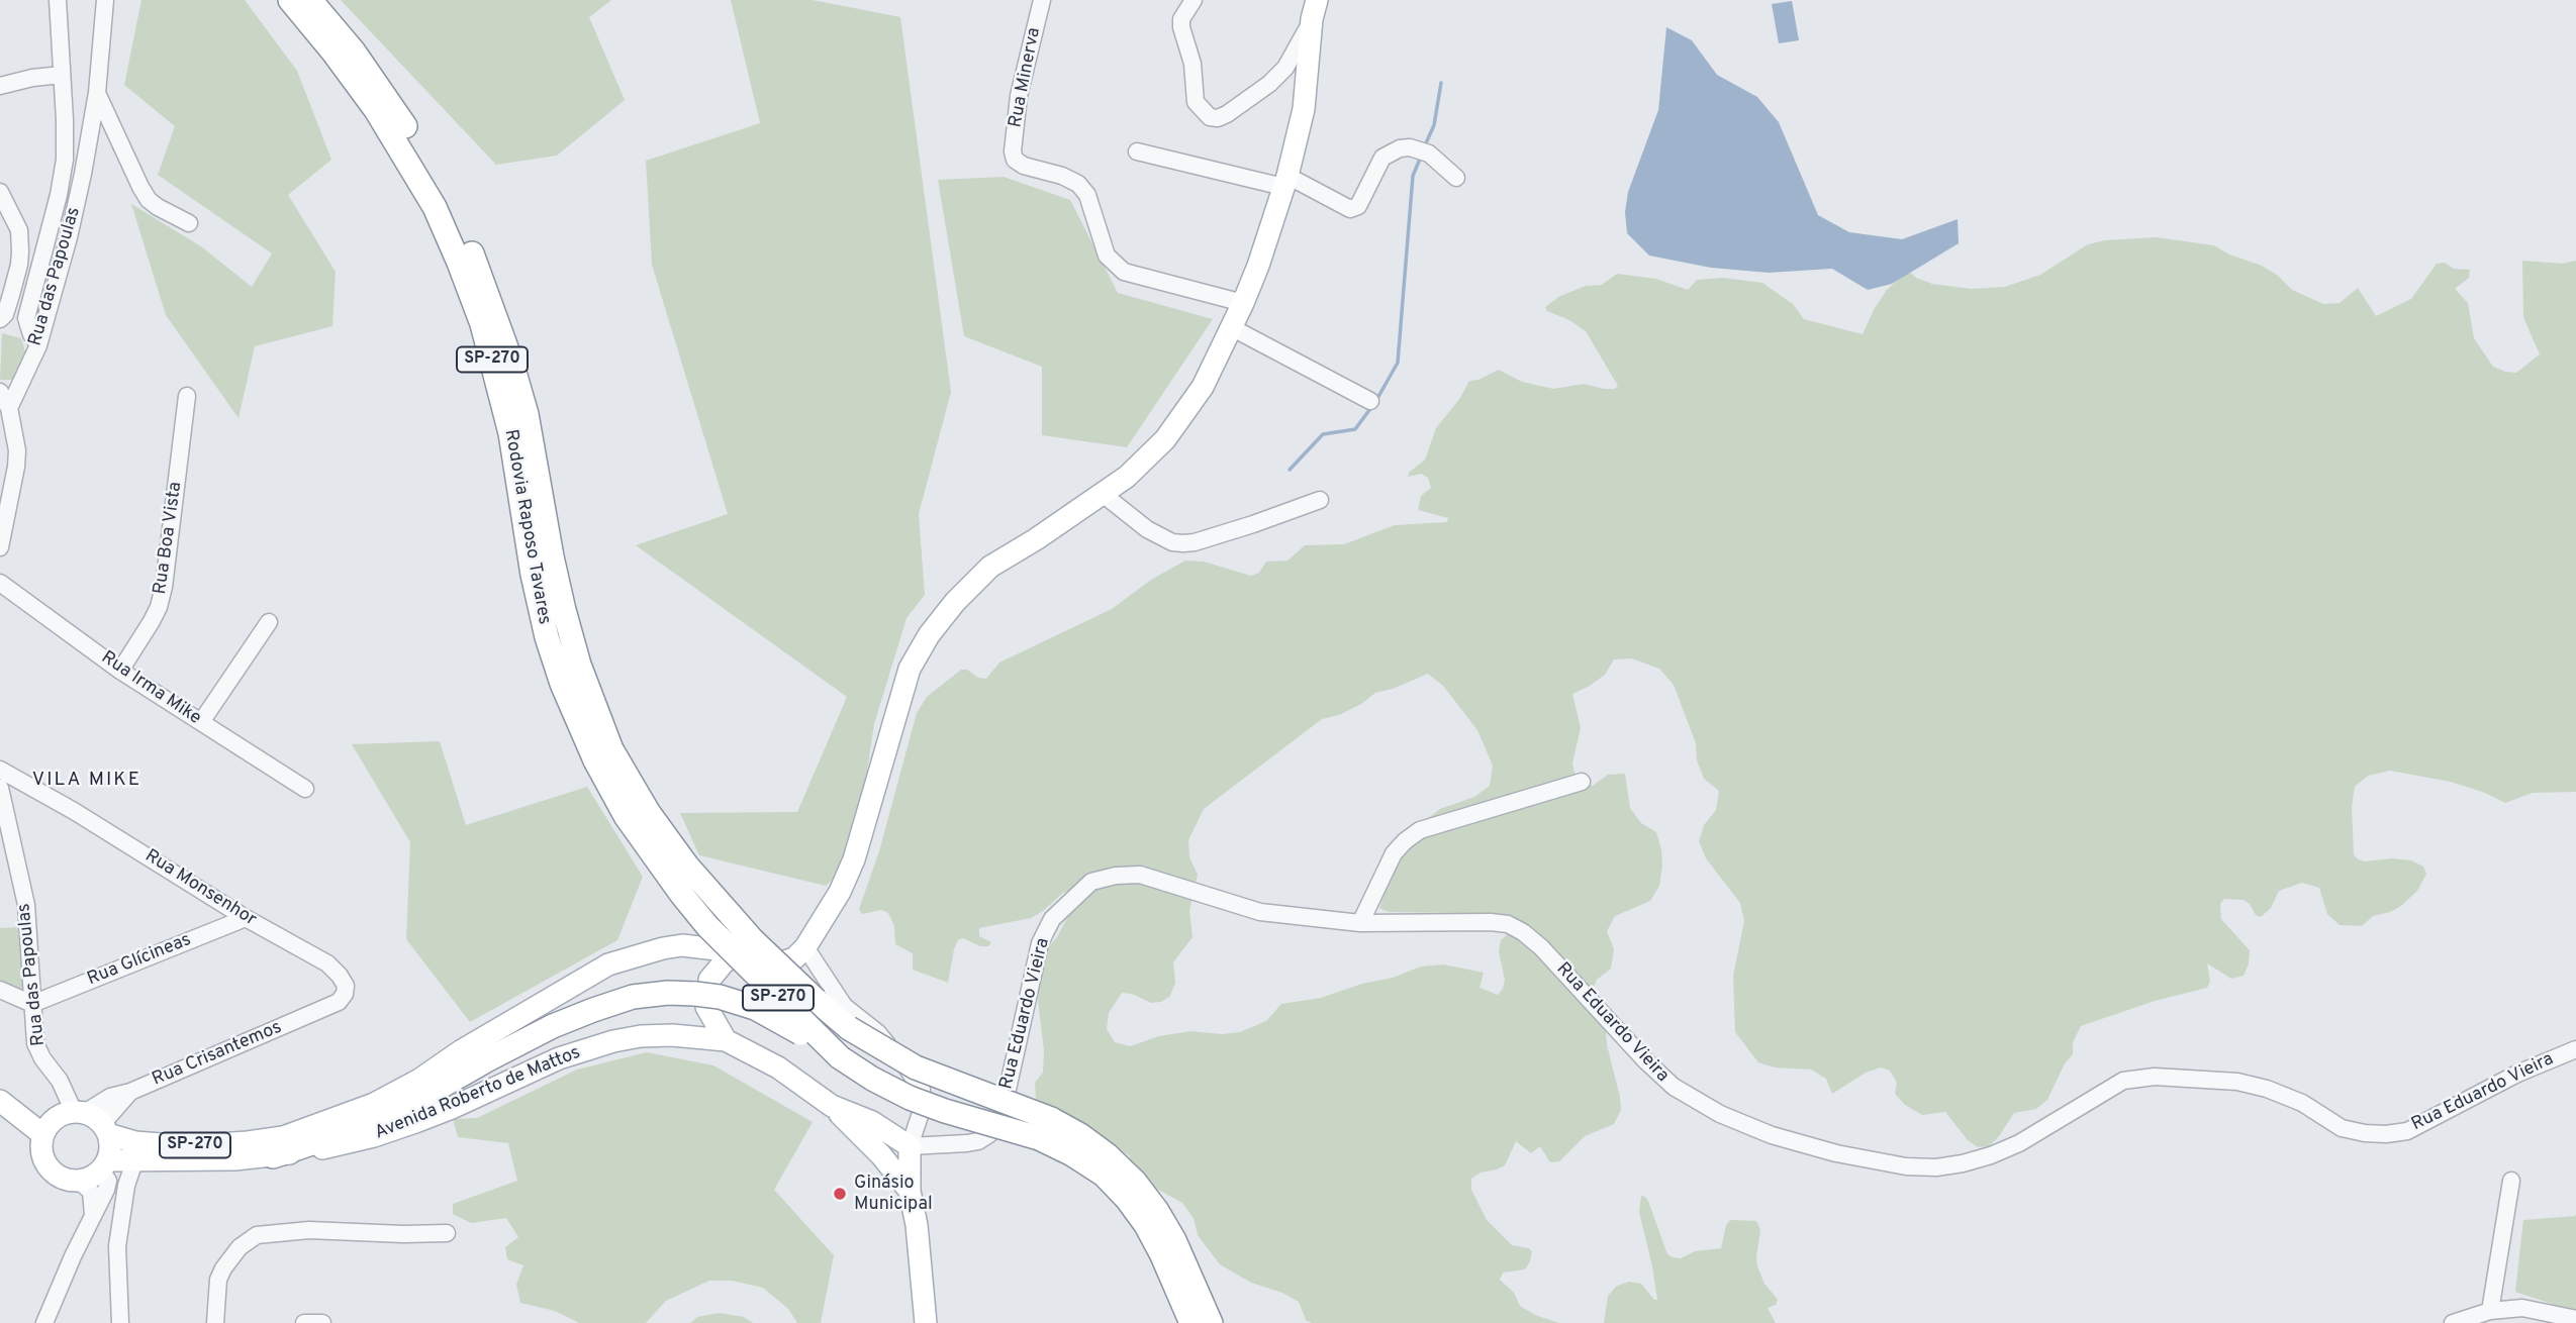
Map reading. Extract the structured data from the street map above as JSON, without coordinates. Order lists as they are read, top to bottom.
{
  "streets": {
    "highway": ["SP-270", "Rodovia Raposo Tavares"],
    "main road": ["Avenida Roberto de Mattos"],
    "street": [
      "Rua Minerva",
      "Rua das Papoulas",
      "Rua Boa Vista",
      "Rua Irma Mike",
      "Rua Monsenhor",
      "Rua Glícineas",
      "Rua Eduardo Vieira",
      "Rua Crisantemos"
    ]
  },
  "crossings": [
    ["Rua das Papoulas", "SP-270"],
    ["Rua das Papoulas", "Rua Glícineas"],
    ["Rua das Papoulas", "Rua Crisantemos"],
    ["Rua das Papoulas", "Avenida Roberto de Mattos"],
    ["SP-270", "Rua Crisantemos"],
    ["SP-270", "Avenida Roberto de Mattos"],
    ["Rua Boa Vista", "Rua Irma Mike"],
    ["Rua Monsenhor", "Rua Glícineas"],
    ["Rua Monsenhor", "Rua Crisantemos"],
    ["Rua Eduardo Vieira", "Avenida Roberto de Mattos"],
    ["Rua Crisantemos", "Avenida Roberto de Mattos"]
  ],
  "districts": ["VILA MIKE"],
  "places": ["Ginásio Municipal"]
}
